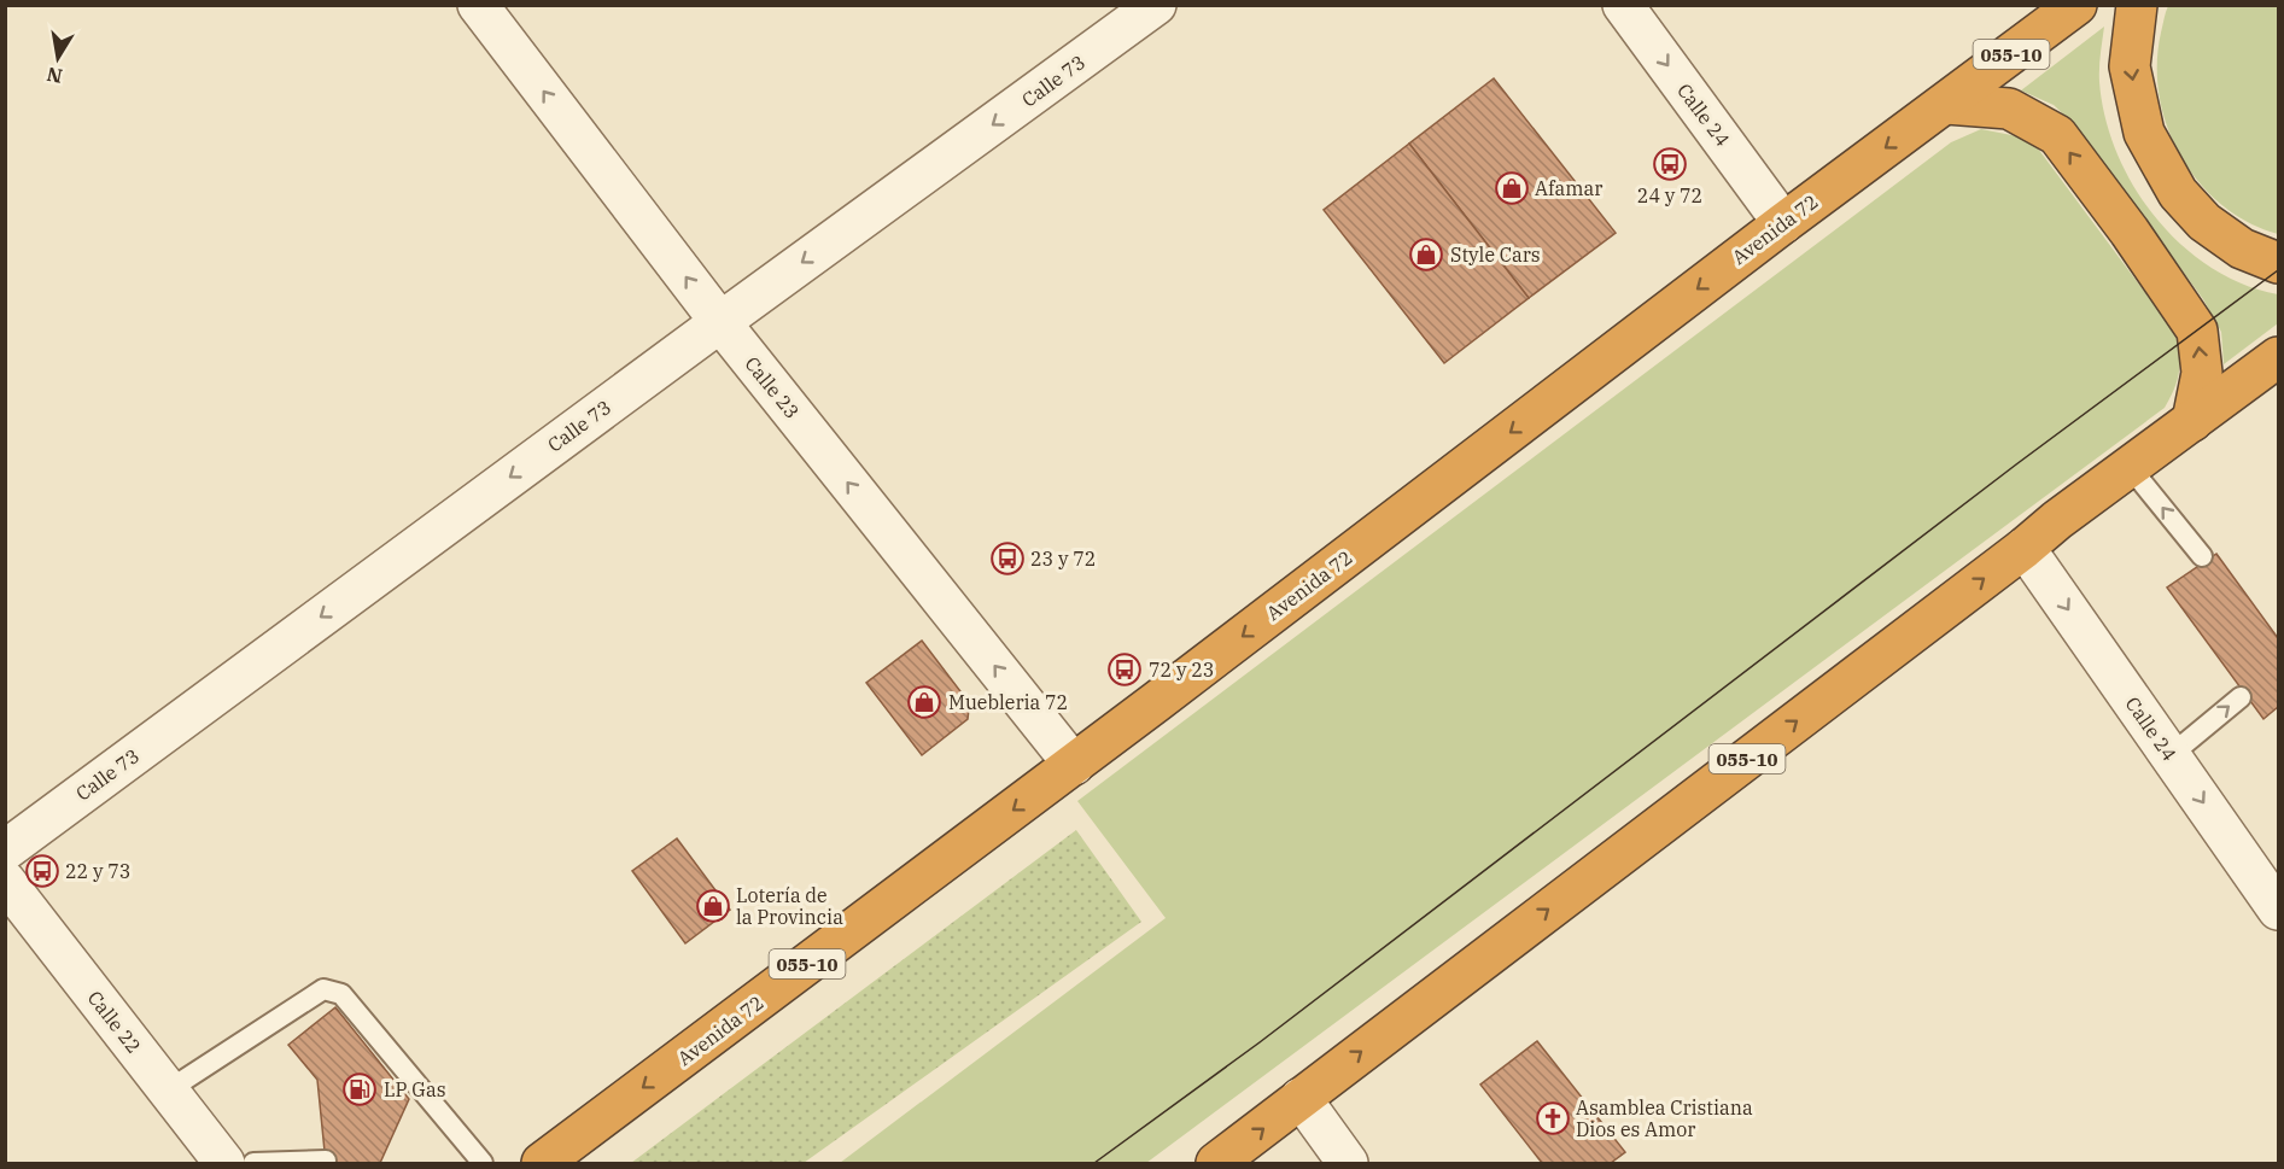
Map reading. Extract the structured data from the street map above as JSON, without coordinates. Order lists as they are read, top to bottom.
{
  "streets": {
    "highway": ["055-10", "Avenida 72"],
    "street": [
      "Calle 73",
      "Calle 24",
      "Calle 23",
      "Calle 22"
    ]
  },
  "crossings": [
    ["055-10", "Calle 24"],
    ["Calle 73", "Calle 23"],
    ["Calle 24", "Avenida 72"],
    ["Avenida 72", "Calle 23"]
  ],
  "one_way": [
    "Calle 73",
    "Calle 24",
    "Avenida 72",
    "Calle 23"
  ],
  "places": {
    "bus stop": [
      "24 y 72",
      "23 y 72",
      "72 y 23",
      "22 y 73"
    ],
    "shop": [
      "Afamar",
      "Style Cars",
      "Muebleria 72",
      "Lotería de la Provincia"
    ],
    "fuel station": ["LP Gas"],
    "church": ["Asamblea Cristiana Dios es Amor"]
  },
  "north": "bottom"
}
